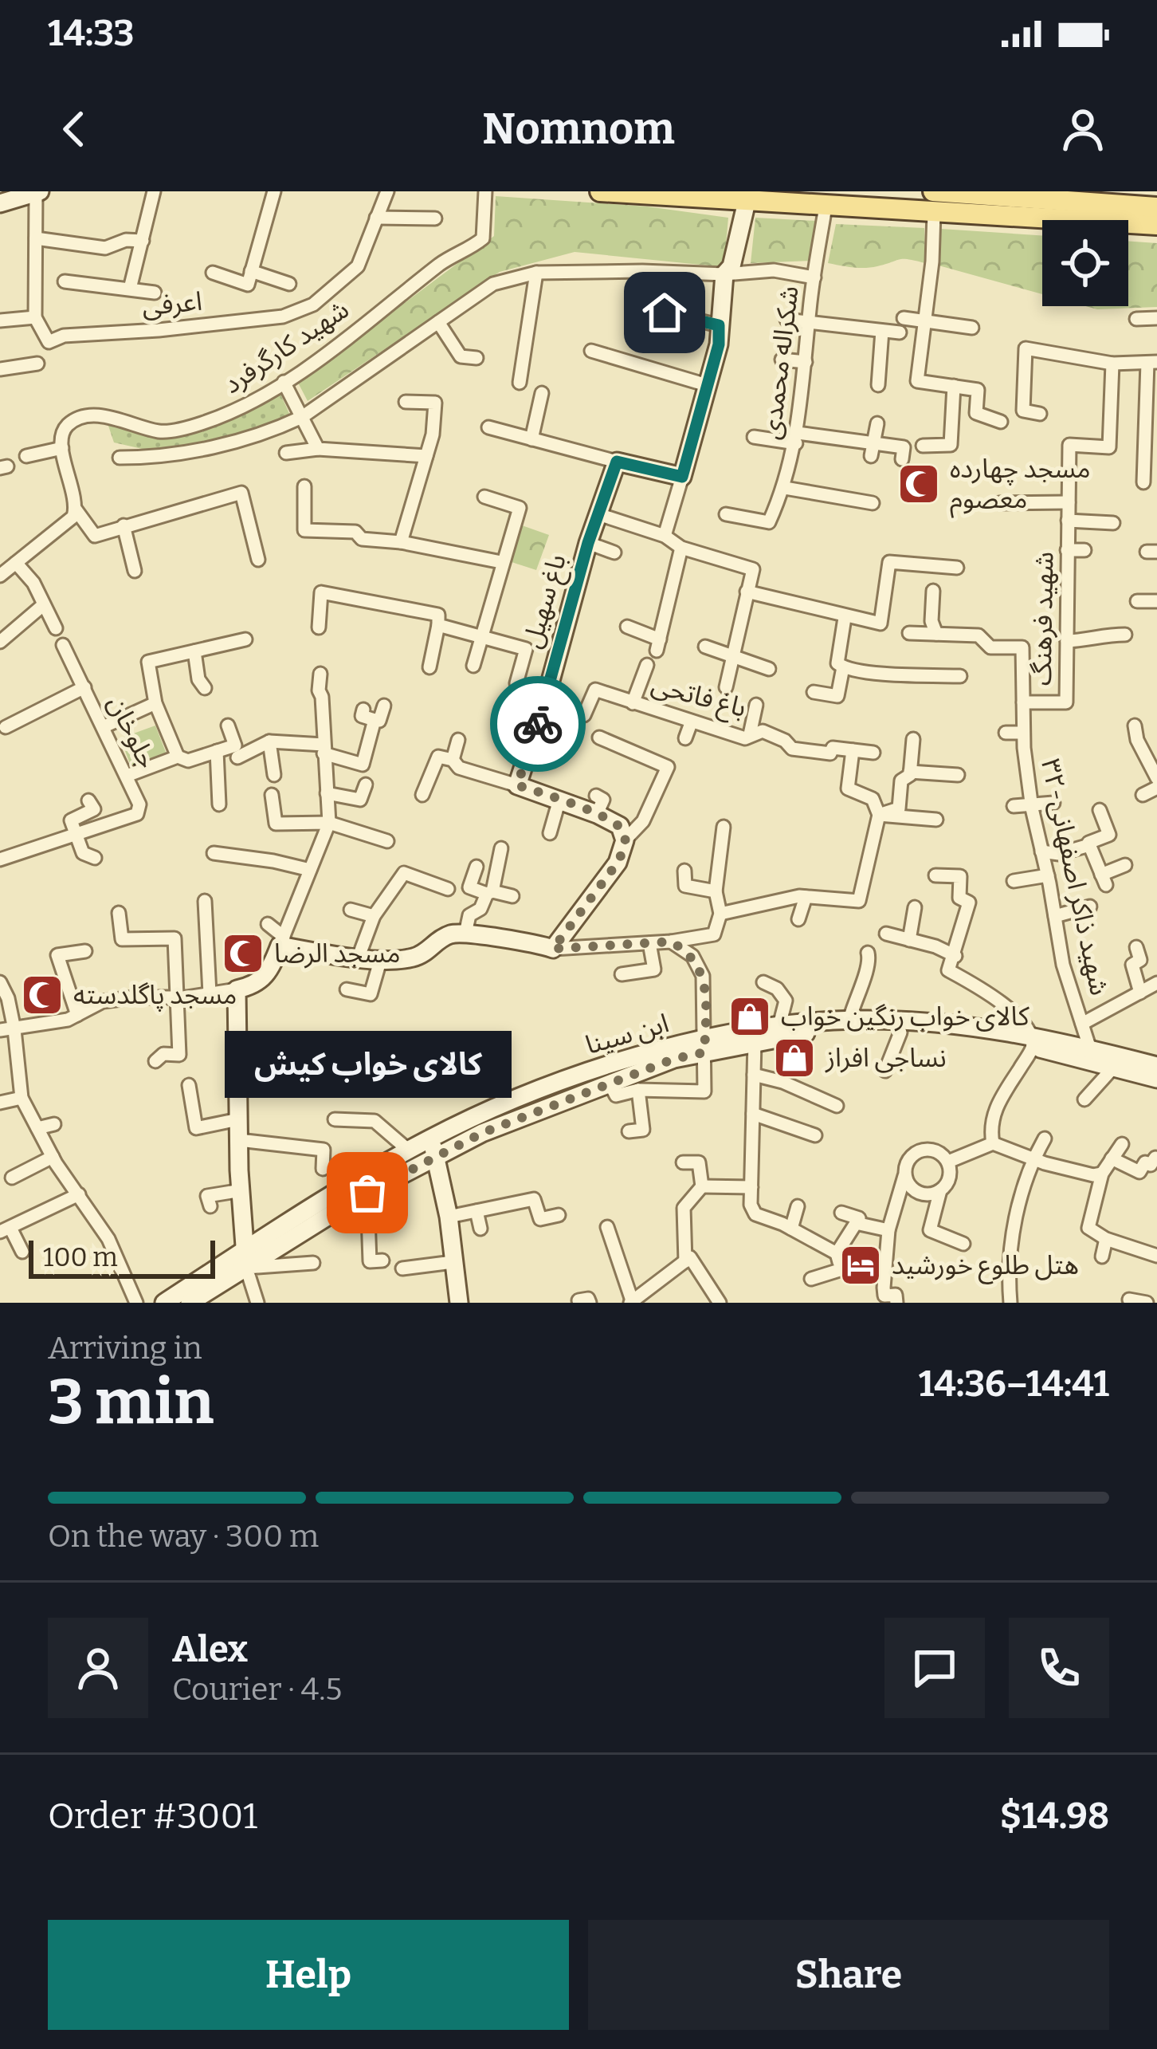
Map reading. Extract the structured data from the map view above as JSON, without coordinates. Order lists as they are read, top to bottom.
{
  "streets": {
    "main road": ["باغ سهیل", "ابن سینا"],
    "street": [
      "اعرفی",
      "شهید کارگرفرد",
      "شکراله محمدی",
      "شهید فرهنگ",
      "باغ فاتحی",
      "جلوخان",
      "۳۲-شهید ذاکر اصفهانی"
    ]
  },
  "crossings": [
    ["باغ سهیل", "باغ فاتحی"],
    ["شهید فرهنگ", "۳۲-شهید ذاکر اصفهانی"],
    ["۳۲-شهید ذاکر اصفهانی", "ابن سینا"]
  ],
  "places": {
    "mosque": ["مسجد چهارده معصوم", "مسجد الرضا", "مسجد پاگلدسته"],
    "shop": ["کالای خواب رنگین خواب", "نساجی افراز"],
    "other": ["کالای خواب کیش"],
    "hotel": ["هتل طلوع خورشید"]
  },
  "scale_bar": "100 m",
  "page": {
    "status": "14:33",
    "header": "Nomnom",
    "bubble": "کالای خواب کیش",
    "scale": "100 m",
    "heading": ["3 min", "Arriving in", "14:36–14:41"],
    "panel": [
      "Alex",
      "Courier · 4.5",
      "Order #3001",
      "$14.98"
    ],
    "bar": "On the way · 300 m",
    "buttons": ["Help", "Share"]
  }
}
